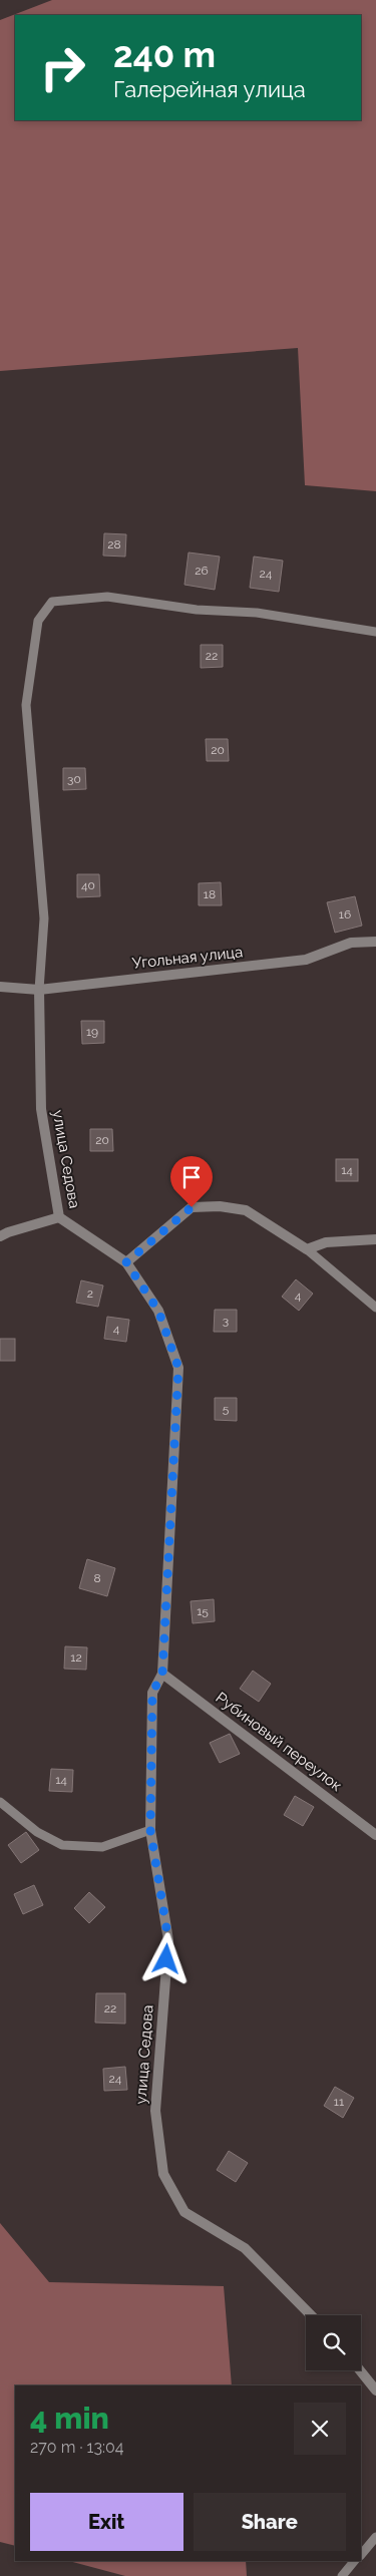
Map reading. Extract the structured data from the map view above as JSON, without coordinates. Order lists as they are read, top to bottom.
{
  "streets": {
    "street": ["Угольная улица", "улица Седова", "Рубиновый переулок"]
  },
  "crossings": [
    ["Угольная улица", "улица Седова"],
    ["улица Седова", "Рубиновый переулок"]
  ],
  "house_numbers": [
    "28",
    "26",
    "24",
    "22",
    "20",
    "30",
    "40",
    "18",
    "16",
    "19",
    "20",
    "14",
    "2",
    "4",
    "3",
    "4",
    "5",
    "8",
    "15",
    "12",
    "14",
    "22",
    "24",
    "11"
  ],
  "page": {
    "turn": ["240 m", "Галерейная улица"],
    "heading": ["4 min", "270 m · 13:04"],
    "buttons": ["Exit", "Share"]
  }
}
